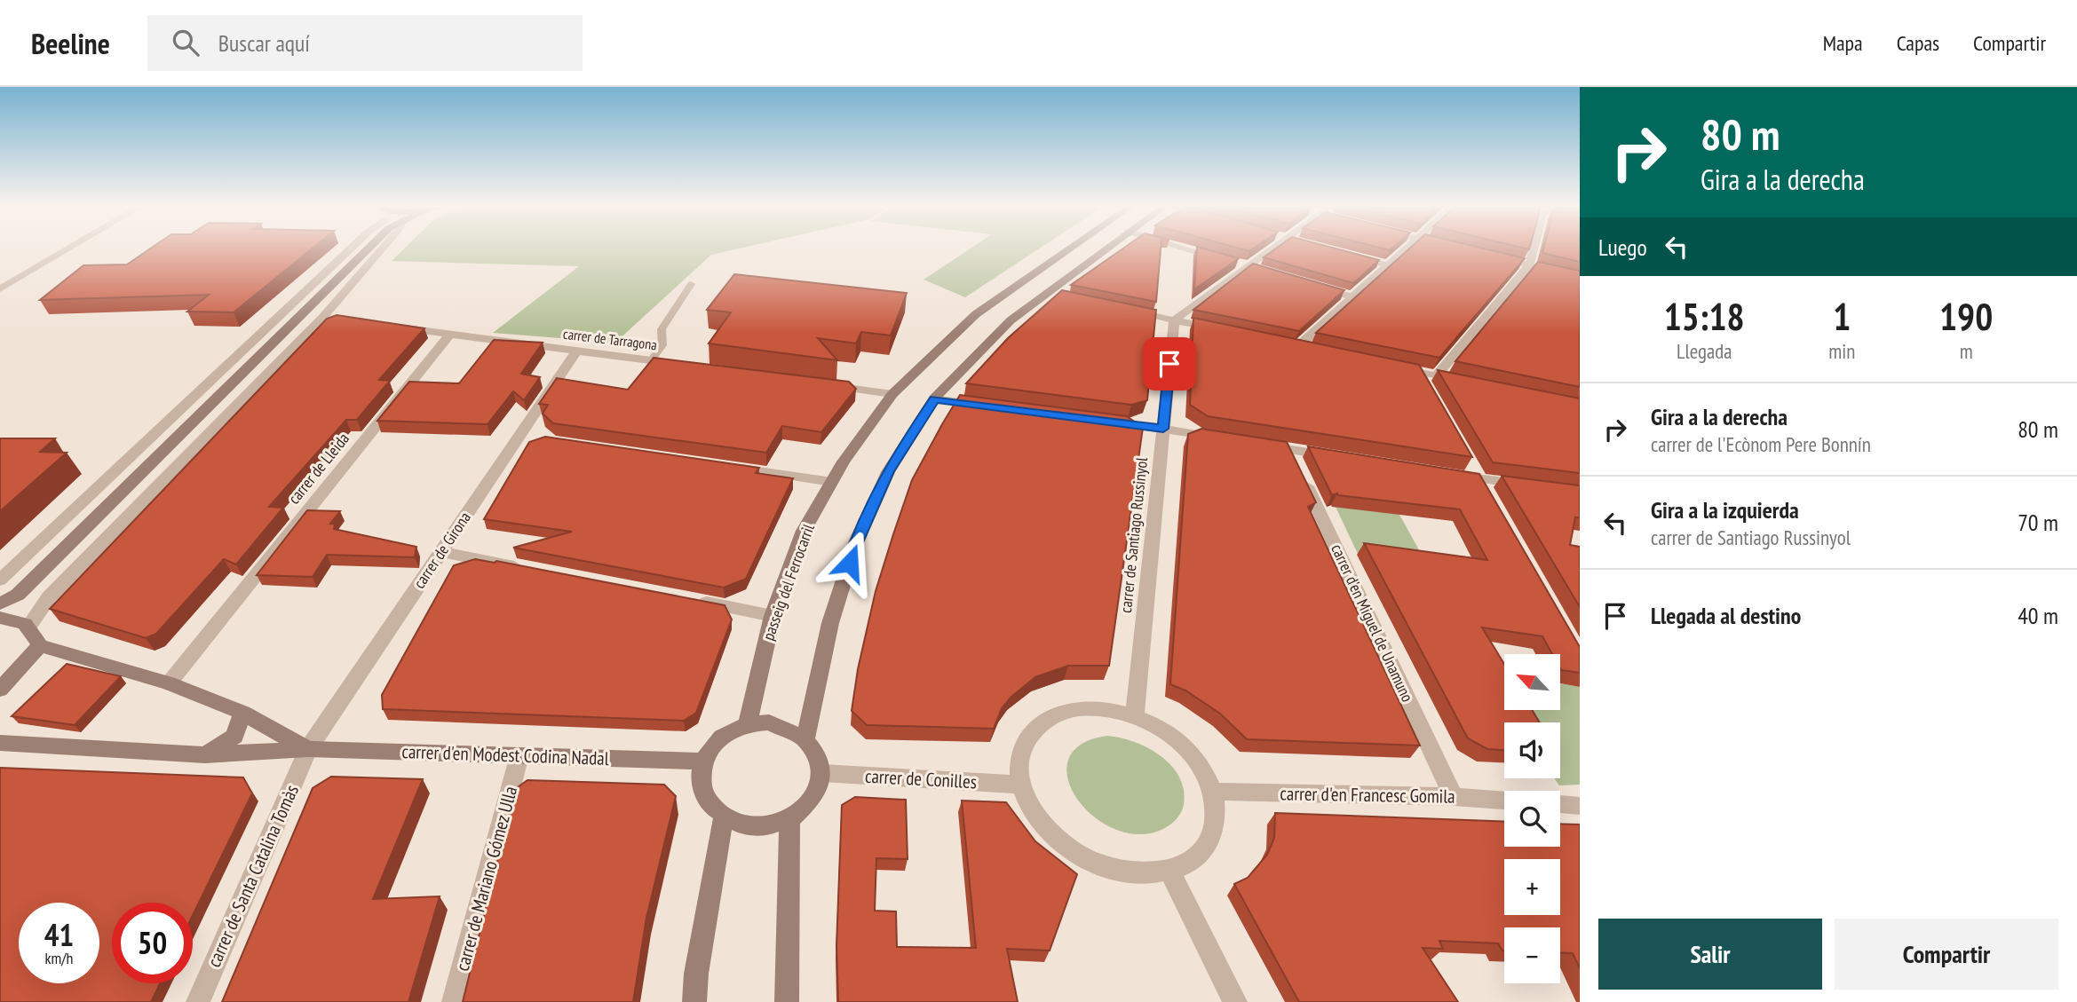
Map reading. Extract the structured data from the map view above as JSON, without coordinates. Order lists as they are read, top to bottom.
{
  "streets": {
    "main road": ["passeig del Ferrocarril", "carrer d'en Modest Codina Nadal"],
    "street": [
      "carrer de Tarragona",
      "carrer de Lleida",
      "carrer de Santiago Russinyol",
      "carrer de Girona",
      "carrer d'en Miguel de Unamuno",
      "carrer de Conilles",
      "carrer d'en Francesc Gomila",
      "carrer de Santa Catalina Tomàs",
      "carrer de Mariano Gómez Ulla"
    ]
  },
  "crossings": [
    ["carrer de Tarragona", "carrer de Lleida"],
    ["carrer de Tarragona", "carrer de Girona"],
    ["carrer de Lleida", "carrer d'en Modest Codina Nadal"],
    ["carrer de Santiago Russinyol", "carrer de Conilles"],
    ["carrer de Santiago Russinyol", "carrer d'en Francesc Gomila"],
    ["carrer de Girona", "carrer d'en Modest Codina Nadal"],
    ["carrer de Girona", "carrer de Santa Catalina Tomàs"],
    ["passeig del Ferrocarril", "carrer d'en Modest Codina Nadal"],
    ["passeig del Ferrocarril", "carrer de Conilles"],
    ["carrer d'en Miguel de Unamuno", "carrer d'en Francesc Gomila"],
    ["carrer d'en Modest Codina Nadal", "carrer de Conilles"],
    ["carrer d'en Modest Codina Nadal", "carrer de Santa Catalina Tomàs"],
    ["carrer d'en Modest Codina Nadal", "carrer de Mariano Gómez Ulla"],
    ["carrer de Conilles", "carrer d'en Francesc Gomila"]
  ],
  "north": "top left",
  "page": {
    "header": "Beeline",
    "search": "Buscar aquí",
    "nav": ["Mapa", "Capas", "Compartir"],
    "turn": ["80 m", "Gira a la derecha"],
    "then": "Luego",
    "eta": [
      "15:18",
      "Llegada",
      "1",
      "min",
      "190",
      "m"
    ],
    "list": [
      {
        "name": "Gira a la derecha",
        "note": "carrer de l'Ecònom Pere Bonnín",
        "value": "80 m"
      },
      {
        "name": "Gira a la izquierda",
        "note": "carrer de Santiago Russinyol",
        "value": "70 m"
      },
      {
        "name": "Llegada al destino",
        "value": "40 m"
      }
    ],
    "map_buttons": ["+", "−"],
    "speed": "41 km/h",
    "limit": "50",
    "buttons": ["Salir", "Compartir"]
  }
}
